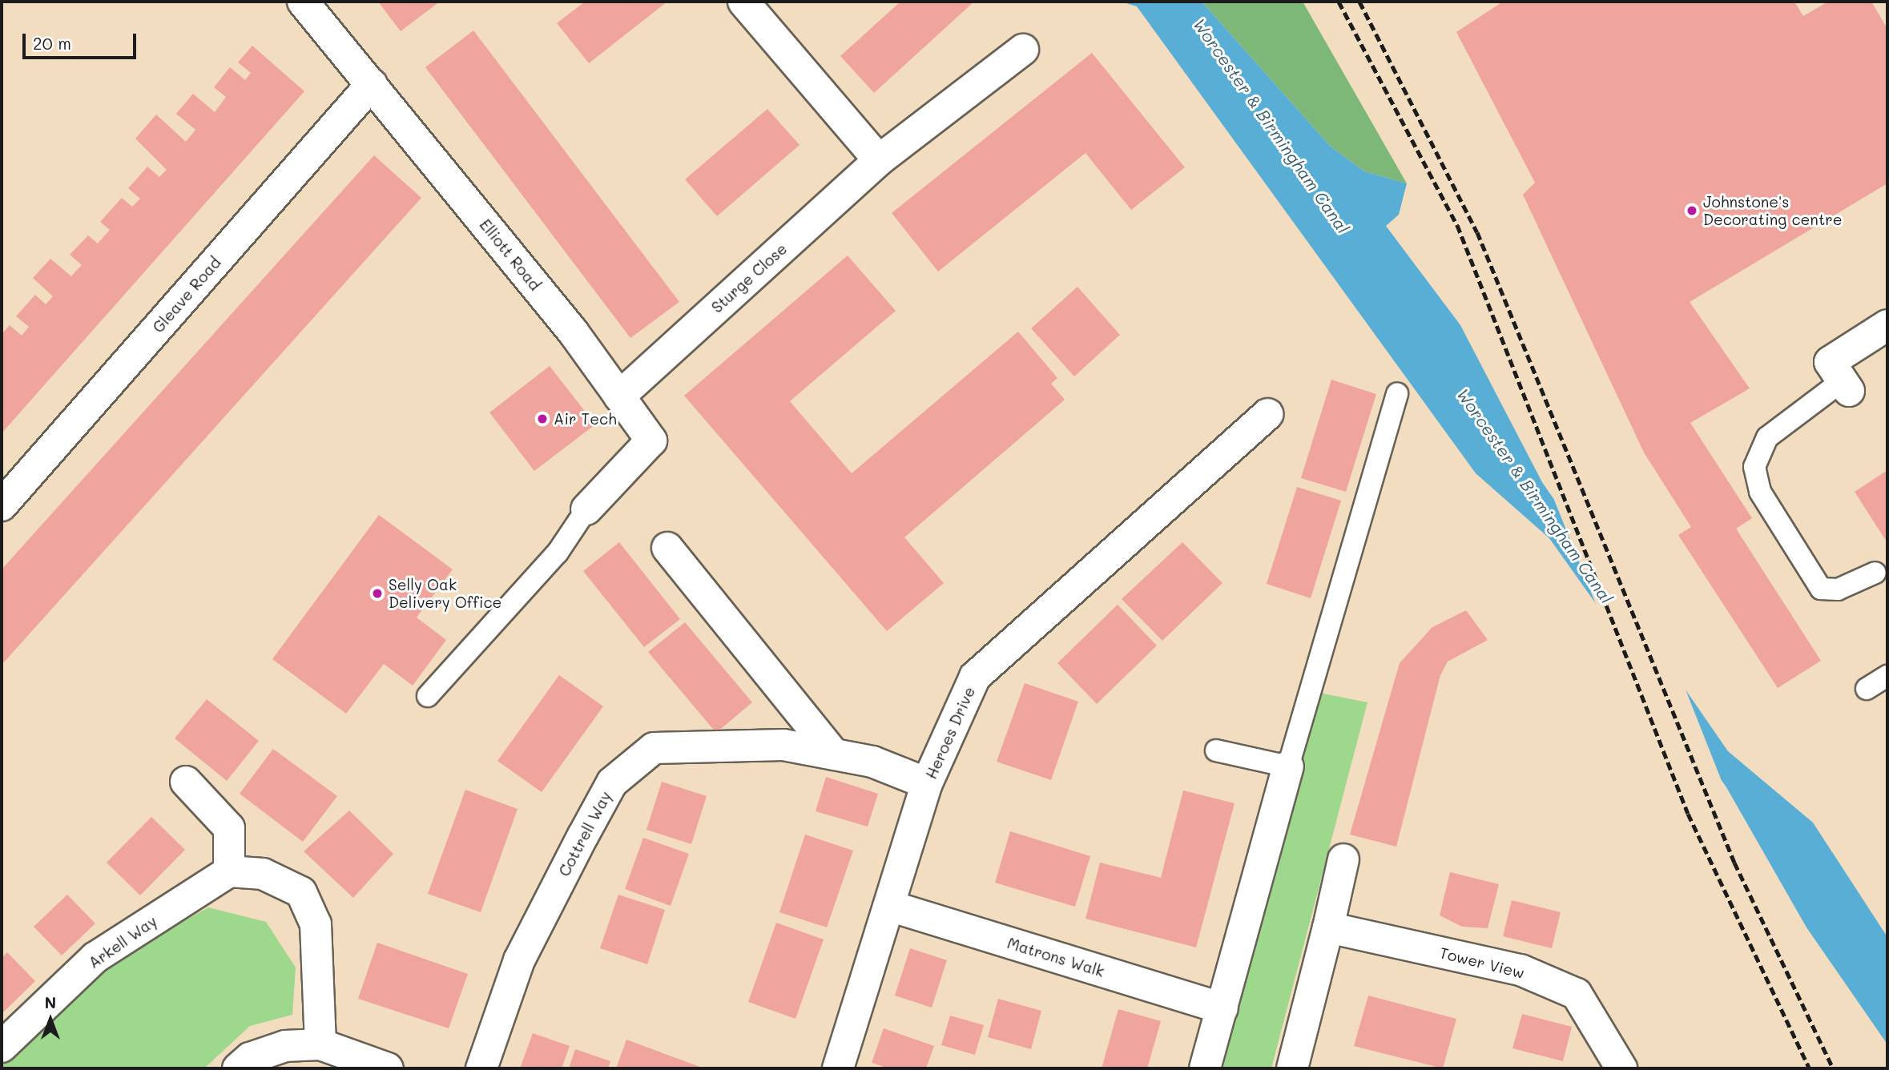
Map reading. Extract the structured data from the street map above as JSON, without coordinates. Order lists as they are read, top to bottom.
{
  "streets": {
    "street": [
      "Elliott Road",
      "Sturge Close",
      "Gleave Road",
      "Heroes Drive",
      "Cottrell Way",
      "Arkell Way",
      "Matrons Walk",
      "Tower View"
    ]
  },
  "crossings": [
    ["Elliott Road", "Sturge Close"],
    ["Elliott Road", "Gleave Road"],
    ["Heroes Drive", "Cottrell Way"],
    ["Heroes Drive", "Matrons Walk"]
  ],
  "water": ["Worcester & Birmingham Canal"],
  "places": ["Johnstone's Decorating centre", "Air Tech", "Selly Oak Delivery Office"],
  "scale_bar": "20 m",
  "north": "top"
}
